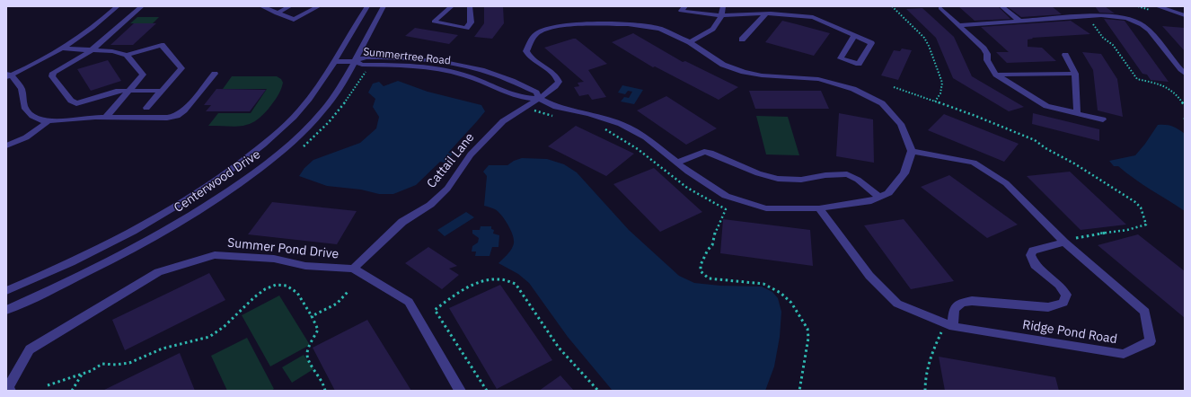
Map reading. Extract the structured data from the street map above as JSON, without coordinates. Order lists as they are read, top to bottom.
{
  "streets": {
    "street": [
      "Summertree Road",
      "Cattail Lane",
      "Centerwood Drive",
      "Summer Pond Drive",
      "Ridge Pond Road"
    ]
  },
  "crossings": [
    ["Summertree Road", "Cattail Lane"],
    ["Summertree Road", "Centerwood Drive"],
    ["Summertree Road", "Ridge Pond Road"],
    ["Cattail Lane", "Summer Pond Drive"]
  ]
}
